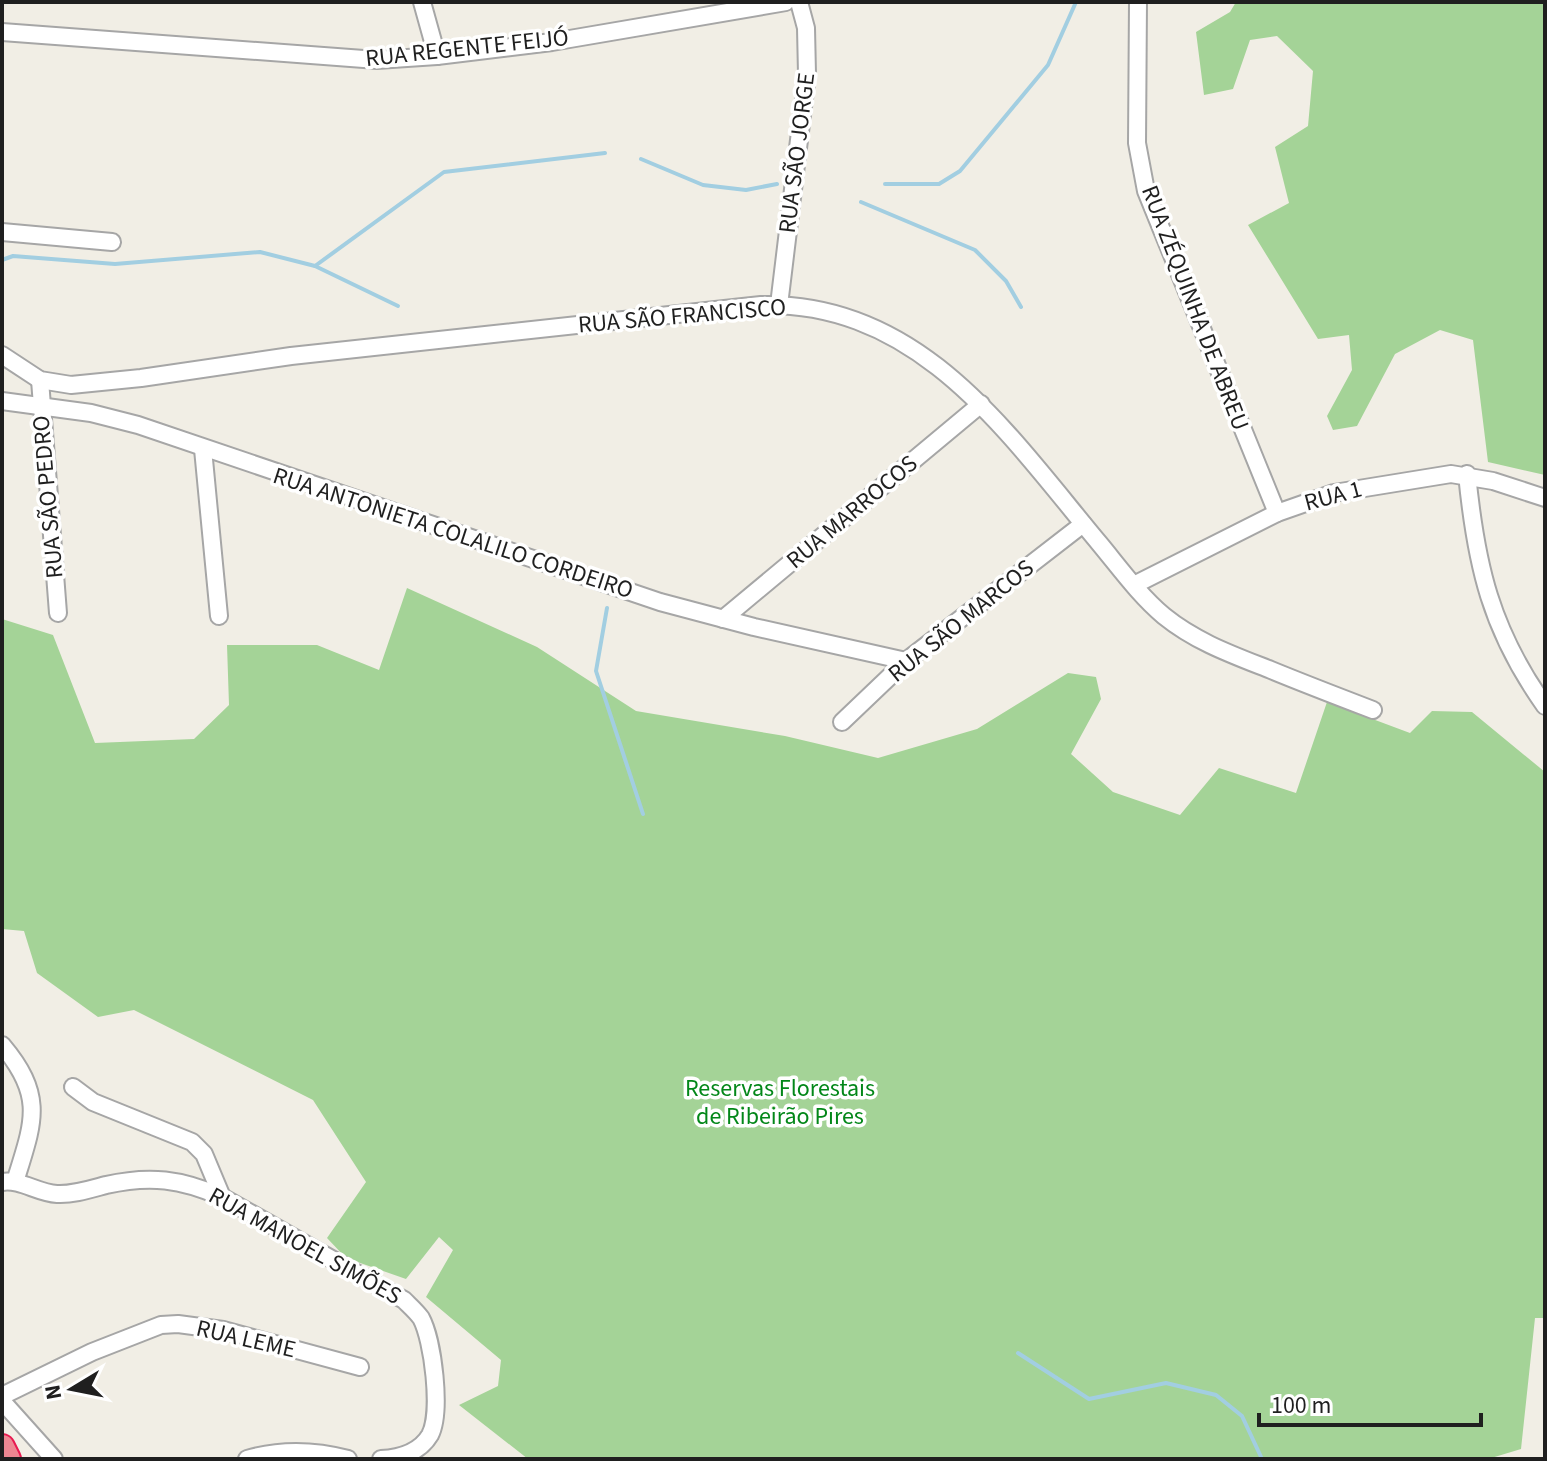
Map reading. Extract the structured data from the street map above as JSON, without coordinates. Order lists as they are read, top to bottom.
{
  "streets": {
    "street": [
      "RUA REGENTE FEIJÓ",
      "RUA SÃO JORGE",
      "RUA ZÉQUINHA DE ABREU",
      "RUA SÃO FRANCISCO",
      "RUA 1",
      "RUA SÃO PEDRO",
      "RUA MARROCOS",
      "RUA ANTONIETA COLALILO CORDEIRO",
      "RUA SÃO MARCOS",
      "RUA MANOEL SIMÕES",
      "RUA LEME"
    ]
  },
  "crossings": [
    ["RUA SÃO JORGE", "RUA SÃO FRANCISCO"],
    ["RUA ZÉQUINHA DE ABREU", "RUA 1"],
    ["RUA SÃO FRANCISCO", "RUA 1"],
    ["RUA SÃO FRANCISCO", "RUA SÃO PEDRO"],
    ["RUA SÃO FRANCISCO", "RUA MARROCOS"],
    ["RUA SÃO FRANCISCO", "RUA SÃO MARCOS"],
    ["RUA SÃO PEDRO", "RUA ANTONIETA COLALILO CORDEIRO"],
    ["RUA MARROCOS", "RUA ANTONIETA COLALILO CORDEIRO"],
    ["RUA ANTONIETA COLALILO CORDEIRO", "RUA SÃO MARCOS"]
  ],
  "parks": ["Reservas Florestais de Ribeirão Pires"],
  "scale_bar": "100 m",
  "north": "left"
}
